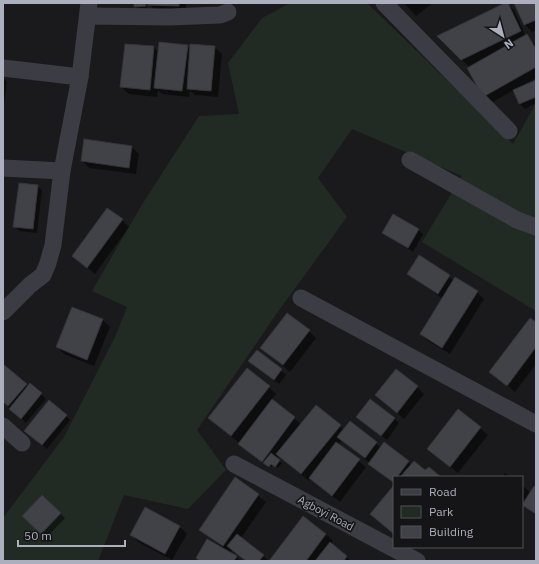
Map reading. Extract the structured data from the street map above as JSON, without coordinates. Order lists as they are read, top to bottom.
{
  "streets": {
    "street": ["Agboyi Road"]
  },
  "legend": ["Road", "Park", "Building"],
  "scale_bar": "50 m",
  "north": "bottom right"
}
